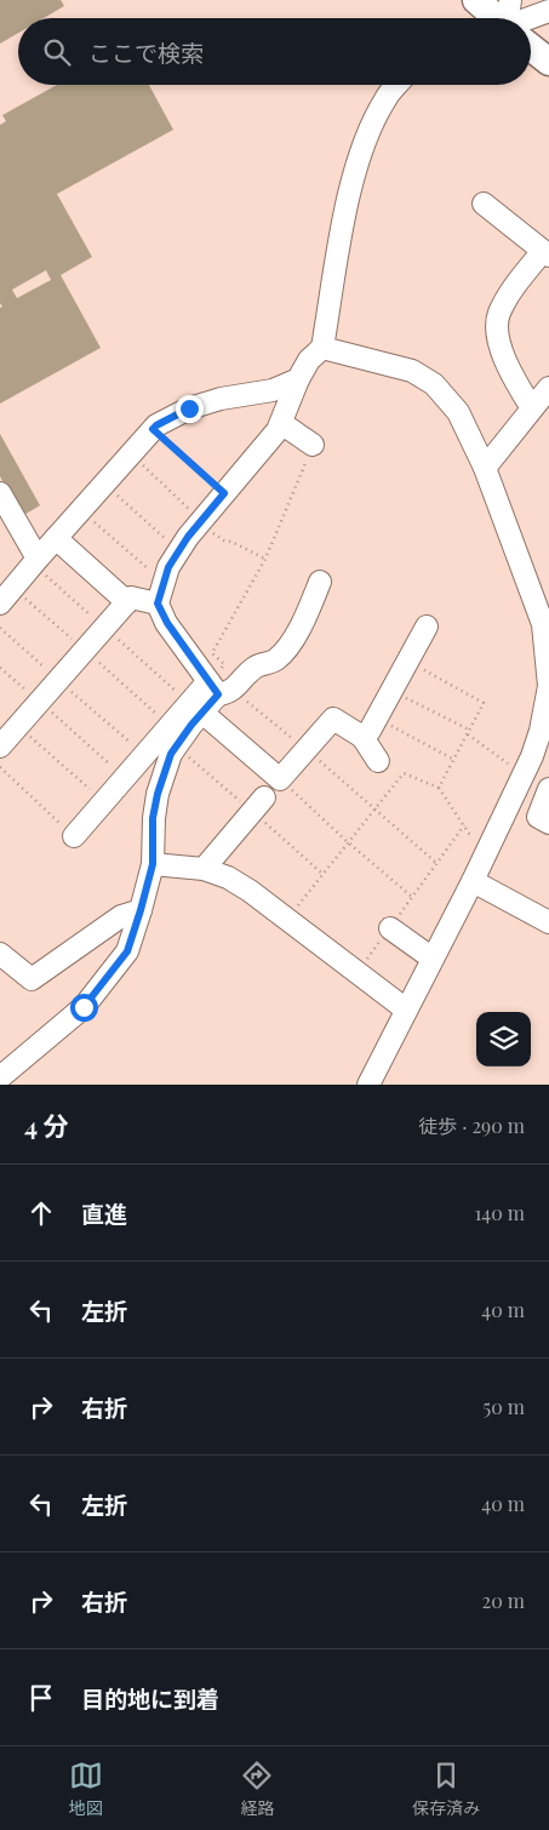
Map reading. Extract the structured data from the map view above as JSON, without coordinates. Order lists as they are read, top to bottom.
{
  "page": {
    "search": "ここで検索",
    "heading": ["4 分", "徒歩 · 290 m"],
    "list": [
      ["直進", "140 m"],
      ["左折", "40 m"],
      ["右折", "50 m"],
      ["左折", "40 m"],
      ["右折", "20 m"],
      "目的地に到着"
    ],
    "nav": ["地図", "経路", "保存済み"]
  }
}
